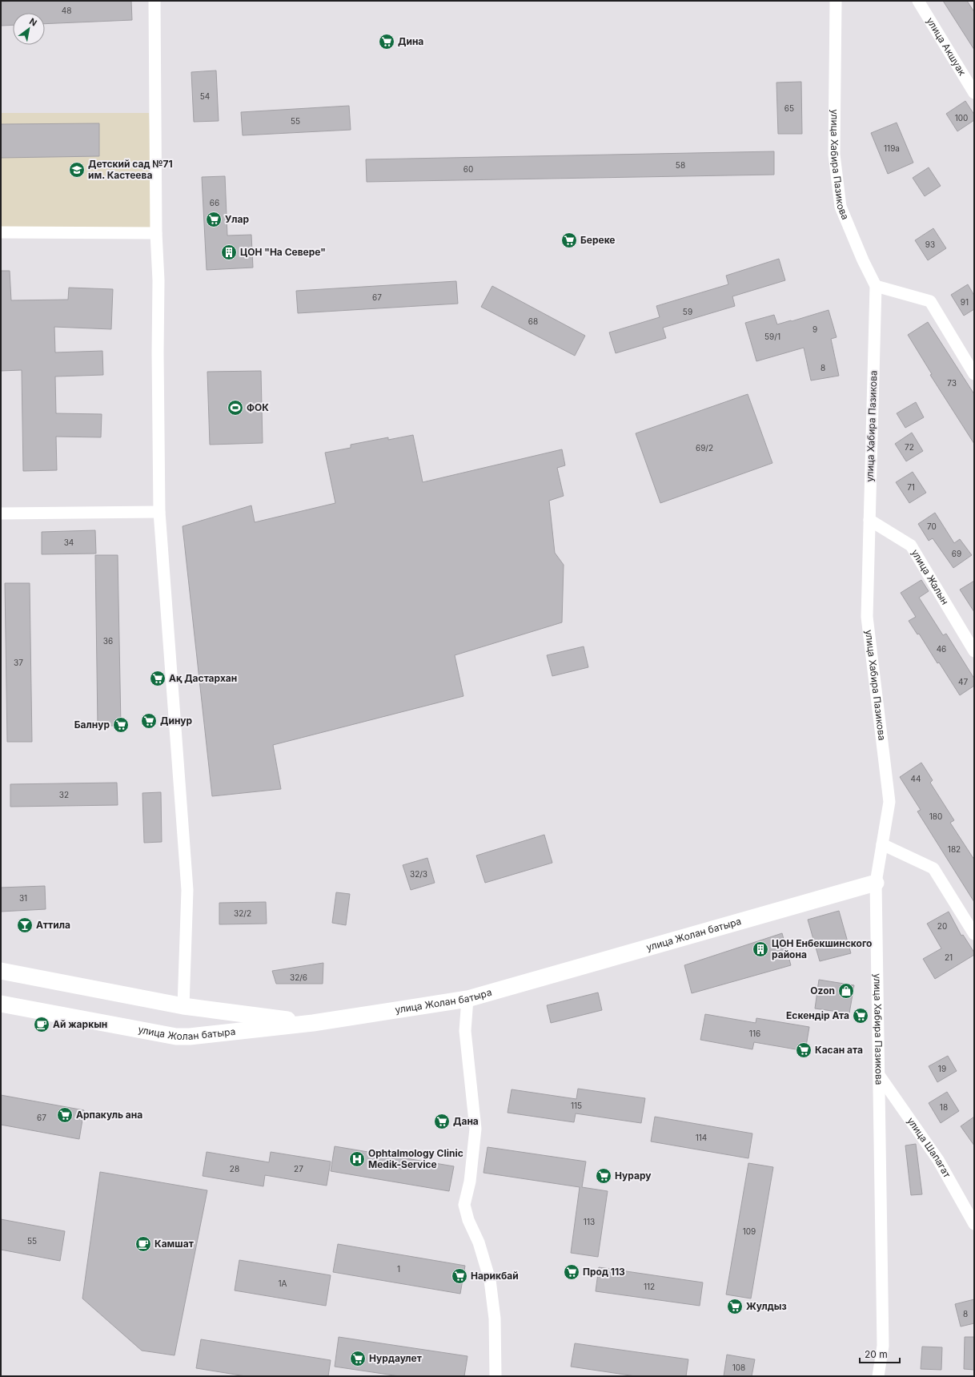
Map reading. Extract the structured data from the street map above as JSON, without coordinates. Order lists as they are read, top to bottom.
{
  "streets": {
    "street": [
      "улица Акшуак",
      "улица Хабира Пазикова",
      "улица Жалын",
      "улица Жолан батыра",
      "улица Шапагат"
    ]
  },
  "crossings": [
    ["улица Хабира Пазикова", "улица Жалын"],
    ["улица Хабира Пазикова", "улица Жолан батыра"],
    ["улица Хабира Пазикова", "улица Шапагат"]
  ],
  "places": {
    "supermarket": [
      "Дина",
      "Улар",
      "Береке",
      "Ақ Дастархан",
      "Динур",
      "Балнур",
      "Ескендір Ата",
      "Касан ата",
      "Арпакуль ана",
      "Дана",
      "Нурару",
      "Прод 113",
      "Нарикбай",
      "Жулдыз",
      "Нурдаулет"
    ],
    "school or university": ["Детский сад №71 им. Кастеева"],
    "building": ["ЦОН \"На Севере\"", "ЦОН Енбекшинского района"],
    "sports": ["ФОК"],
    "bar": ["Аттила"],
    "shop": ["Ozon"],
    "cafe": ["Ай жаркын", "Камшат"],
    "hospital": ["Ophtalmology Clinic Medik-Service"]
  },
  "house_numbers": [
    "48",
    "54",
    "65",
    "100",
    "55",
    "119а",
    "58",
    "60",
    "66",
    "93",
    "67",
    "91",
    "59",
    "68",
    "9",
    "59/1",
    "8",
    "73",
    "72",
    "69/2",
    "71",
    "70",
    "34",
    "69",
    "36",
    "46",
    "37",
    "47",
    "44",
    "32",
    "180",
    "182",
    "32/3",
    "31",
    "32/2",
    "20",
    "21",
    "32/6",
    "116",
    "19",
    "115",
    "18",
    "67",
    "114",
    "28",
    "27",
    "113",
    "109",
    "55",
    "1",
    "1А",
    "112",
    "8",
    "108"
  ],
  "scale_bar": "20 m",
  "north": "top right"
}
